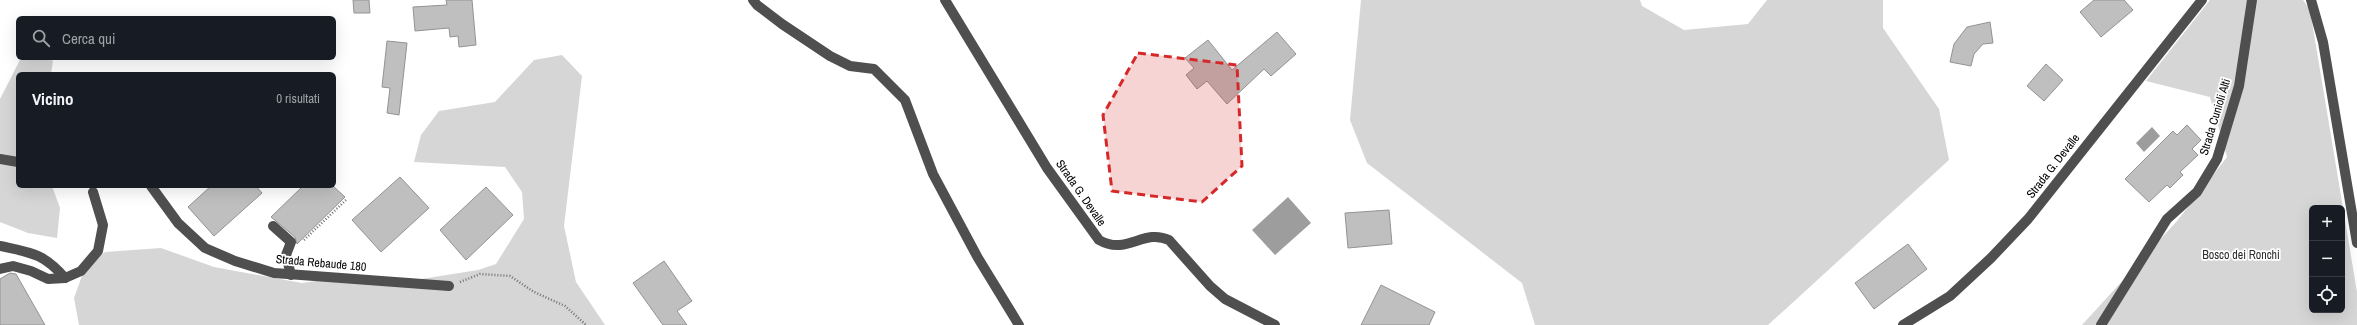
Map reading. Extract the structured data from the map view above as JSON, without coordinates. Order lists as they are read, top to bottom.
{
  "streets": {
    "street": ["Strada Cunioli Alti", "Strada G. Devalle", "Strada Rebaude 180"]
  },
  "parks": ["Bosco dei Ronchi"],
  "page": {
    "search": "Cerca qui",
    "heading": ["Vicino", "0 risultati"],
    "map_buttons": ["+", "−"]
  }
}
